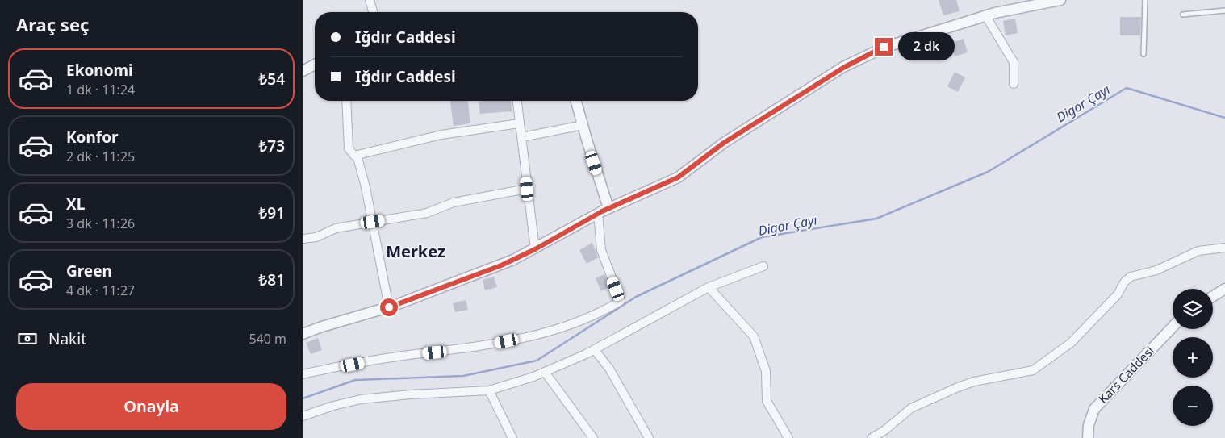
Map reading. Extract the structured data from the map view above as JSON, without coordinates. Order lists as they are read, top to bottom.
{
  "streets": {
    "street": ["Kars Caddesi"]
  },
  "districts": ["Merkez"],
  "water": ["Digor Çayı"],
  "page": {
    "heading": "Araç seç",
    "banner": ["Iğdır Caddesi", "Iğdır Caddesi"],
    "bubble": "2 dk",
    "list": [
      {
        "name": "Ekonomi",
        "note": "1 dk · 11:24",
        "value": "₺54"
      },
      {
        "name": "Konfor",
        "note": "2 dk · 11:25",
        "value": "₺73"
      },
      {
        "name": "XL",
        "note": "3 dk · 11:26",
        "value": "₺91"
      },
      {
        "name": "Green",
        "note": "4 dk · 11:27",
        "value": "₺81"
      }
    ],
    "map_buttons": ["+", "−"],
    "pay": ["Nakit", "540 m"],
    "buttons": "Onayla"
  }
}
